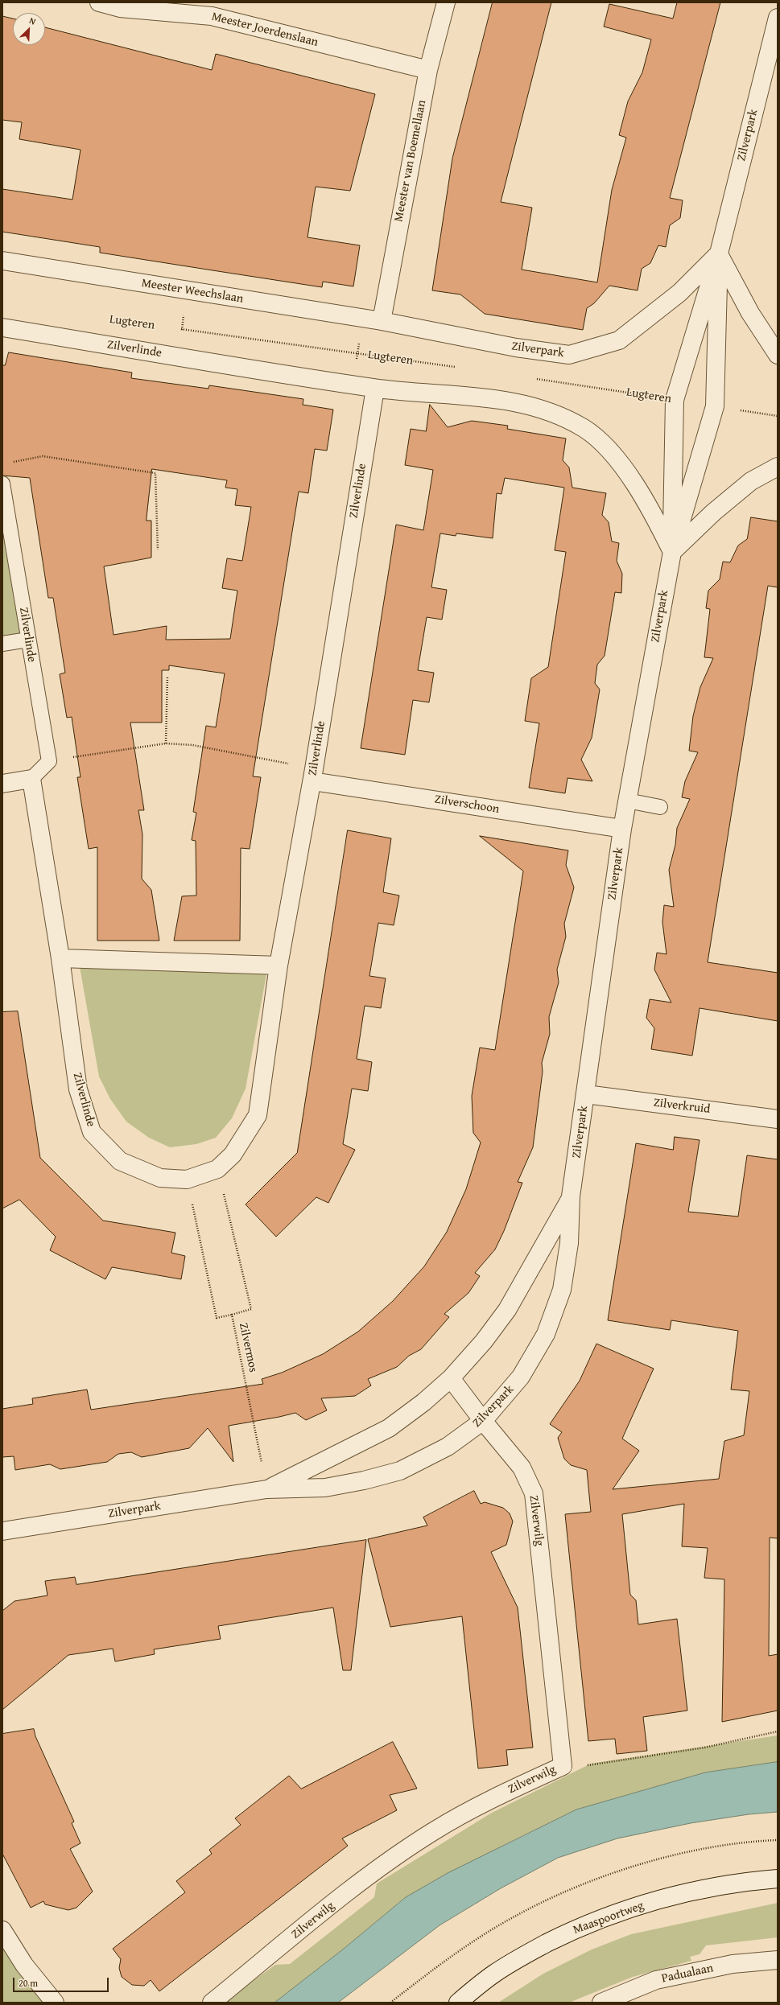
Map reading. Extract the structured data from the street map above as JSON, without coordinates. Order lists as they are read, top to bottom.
{
  "streets": {
    "street": [
      "Meester Joerdenslaan",
      "Zilverpark",
      "Meester van Boemellaan",
      "Meester Weechslaan",
      "Zilverlinde",
      "Zilverschoon",
      "Zilverkruid",
      "Zilverwilg",
      "Maaspoortweg",
      "Padualaan"
    ],
    "path": ["Lugteren", "Zilvermos"]
  },
  "crossings": [
    ["Meester Joerdenslaan", "Meester van Boemellaan"],
    ["Zilverpark", "Meester van Boemellaan"],
    ["Zilverpark", "Meester Weechslaan"],
    ["Zilverpark", "Lugteren"],
    ["Zilverpark", "Zilverschoon"],
    ["Zilverpark", "Zilverkruid"],
    ["Zilverpark", "Zilvermos"],
    ["Zilverpark", "Zilverwilg"],
    ["Meester van Boemellaan", "Meester Weechslaan"],
    ["Zilverlinde", "Zilverschoon"],
    ["Zilverlinde", "Zilvermos"]
  ],
  "scale_bar": "20 m",
  "north": "top right"
}
